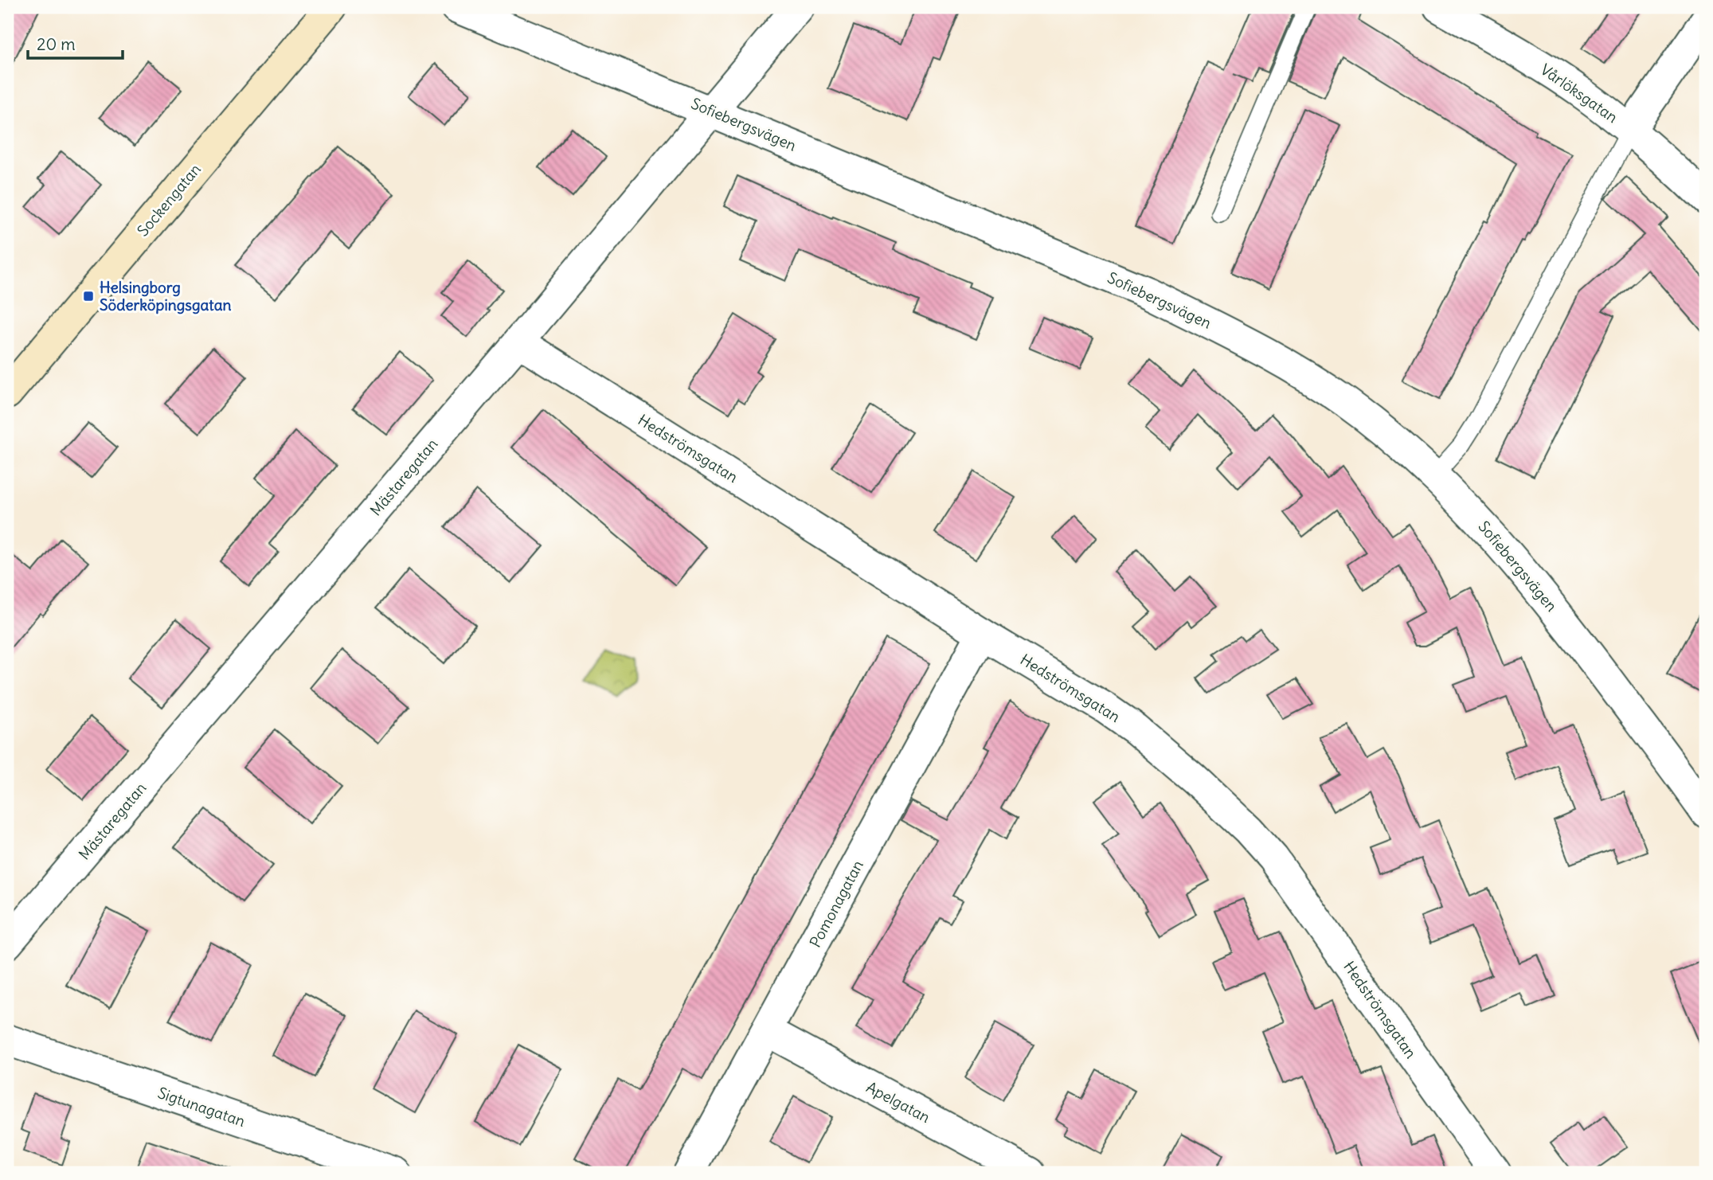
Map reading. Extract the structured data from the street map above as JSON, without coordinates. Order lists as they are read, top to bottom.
{
  "streets": {
    "street": [
      "Vårlöksgatan",
      "Sofiebergsvägen",
      "Sockengatan",
      "Hedströmsgatan",
      "Mästaregatan",
      "Pomonagatan",
      "Apelgatan",
      "Sigtunagatan"
    ]
  },
  "crossings": [
    ["Sofiebergsvägen", "Mästaregatan"],
    ["Hedströmsgatan", "Mästaregatan"],
    ["Hedströmsgatan", "Pomonagatan"],
    ["Pomonagatan", "Apelgatan"]
  ],
  "places": {
    "transit": ["Helsingborg Söderköpingsgatan"]
  },
  "scale_bar": "20 m"
}
